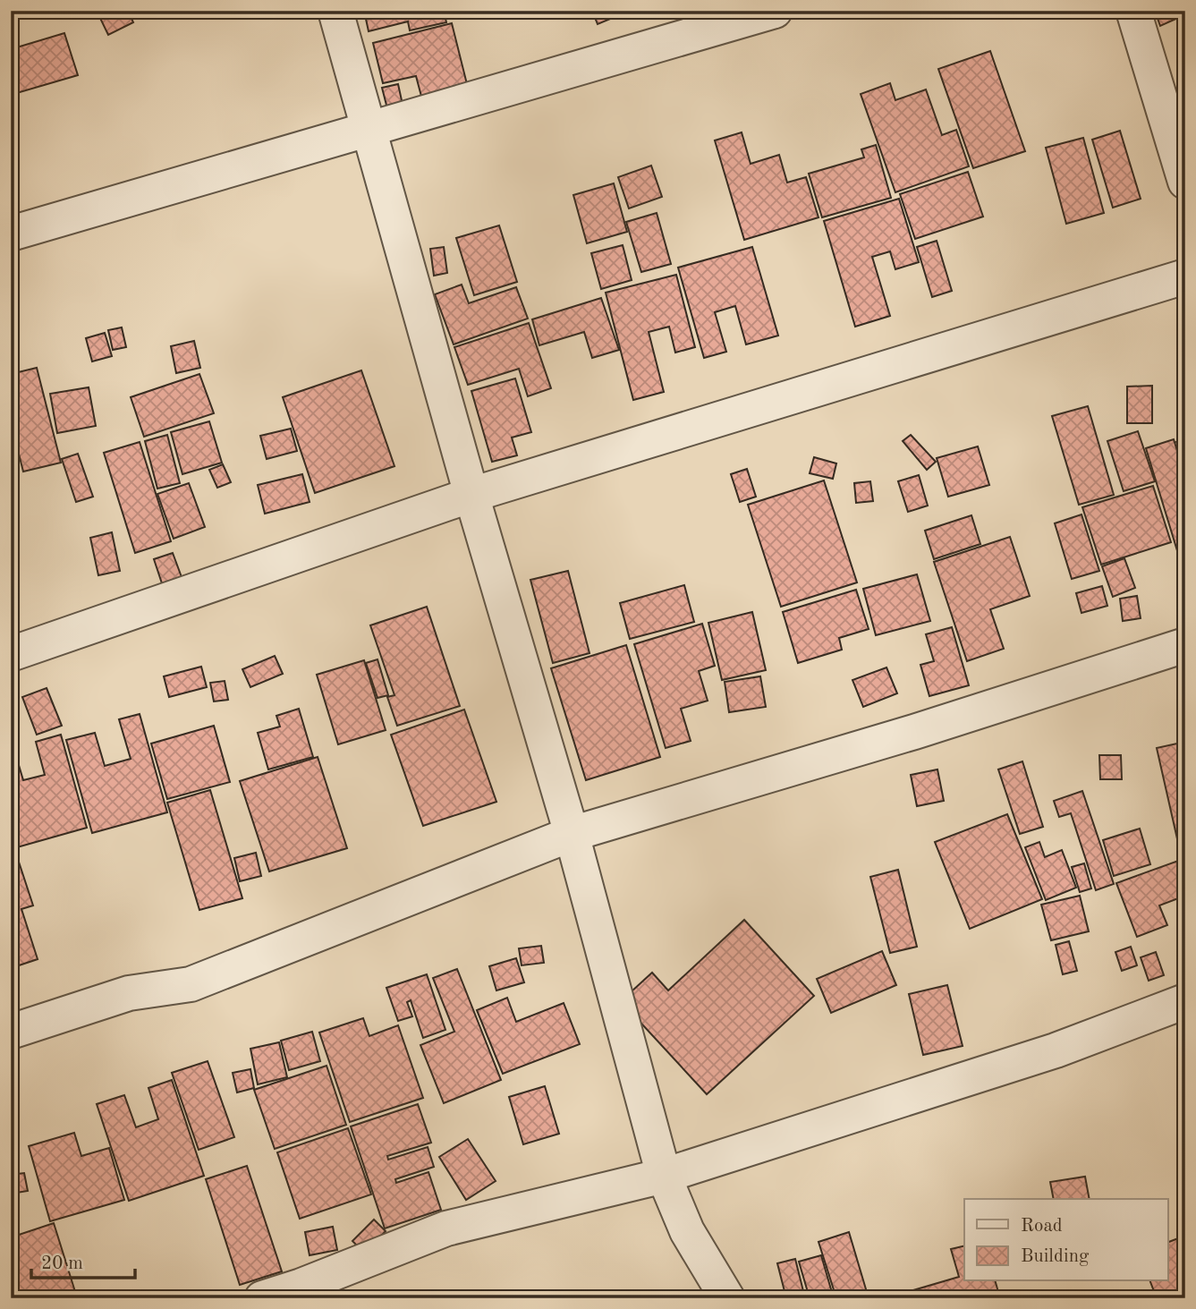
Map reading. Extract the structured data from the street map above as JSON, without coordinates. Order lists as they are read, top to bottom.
{
  "legend": ["Road", "Building"],
  "scale_bar": "20 m"
}
